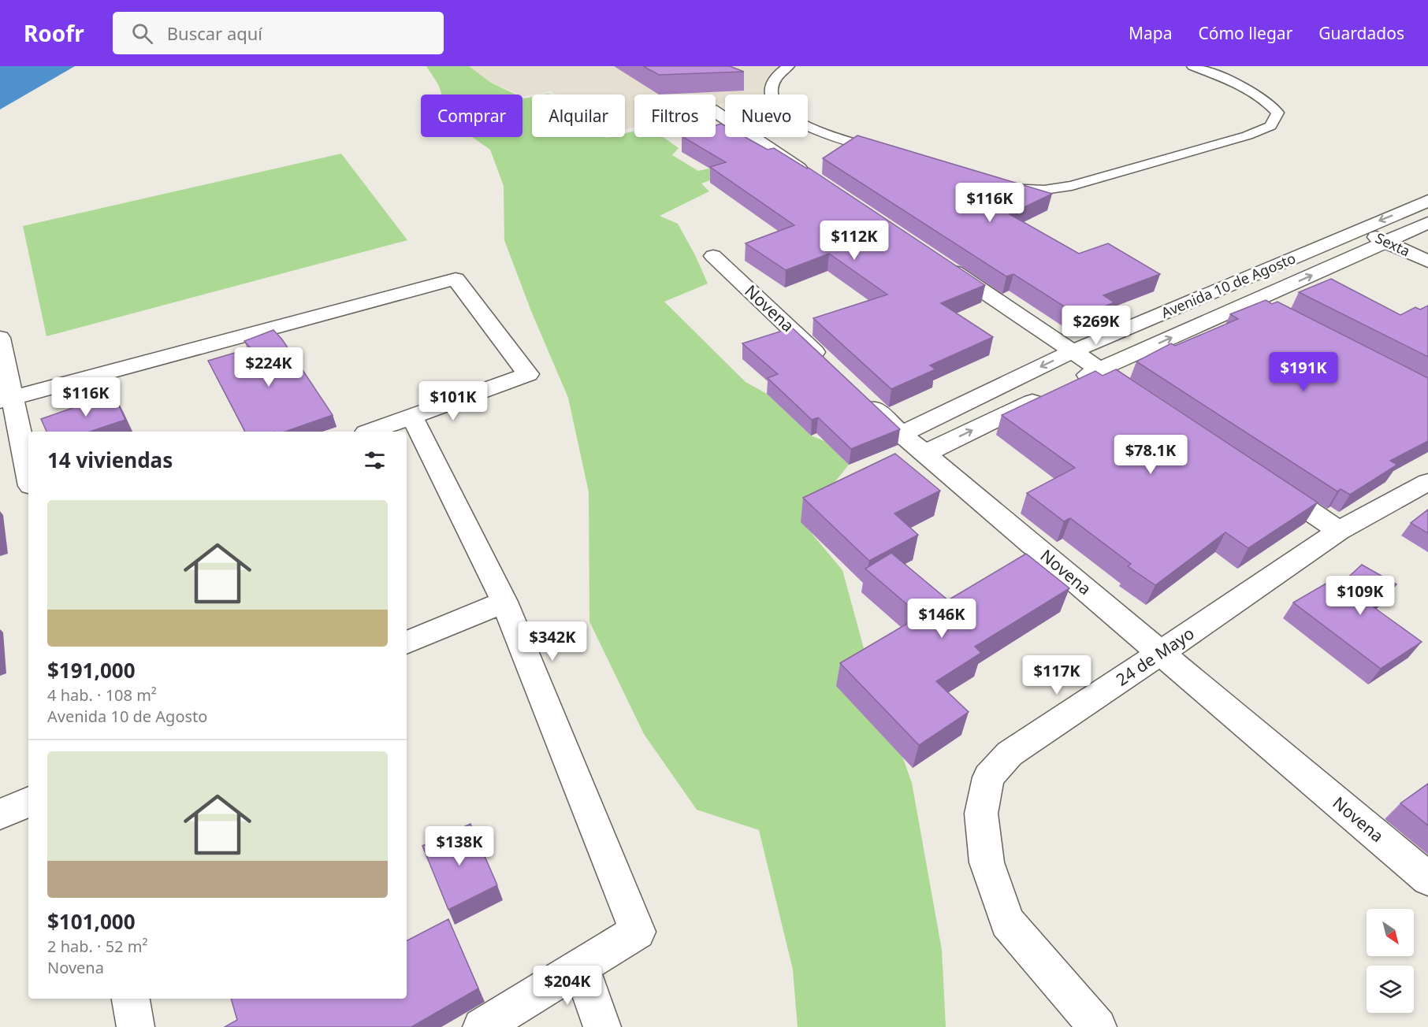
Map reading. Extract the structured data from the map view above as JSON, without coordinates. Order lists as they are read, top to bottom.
{
  "streets": {
    "street": [
      "Sexta",
      "Avenida 10 de Agosto",
      "Novena",
      "24 de Mayo"
    ]
  },
  "crossings": [
    ["Sexta", "Avenida 10 de Agosto"],
    ["Avenida 10 de Agosto", "Novena"],
    ["Novena", "24 de Mayo"]
  ],
  "north": "bottom right",
  "page": {
    "header": "Roofr",
    "search": "Buscar aquí",
    "nav": ["Mapa", "Cómo llegar", "Guardados"],
    "chip": [
      "Comprar",
      "Alquilar",
      "Filtros",
      "Nuevo"
    ],
    "price": [
      "$116K",
      "$112K",
      "$269K",
      "$224K",
      "$191K",
      "$116K",
      "$101K",
      "$78.1K",
      "$109K",
      "$146K",
      "$342K",
      "$117K",
      "$138K",
      "$204K"
    ],
    "heading": "14 viviendas",
    "list": [
      {
        "name": "$191,000",
        "note": "4 hab. · 108 m² · Avenida 10 de Agosto"
      },
      {
        "name": "$101,000",
        "note": "2 hab. · 52 m² · Novena"
      }
    ]
  }
}
